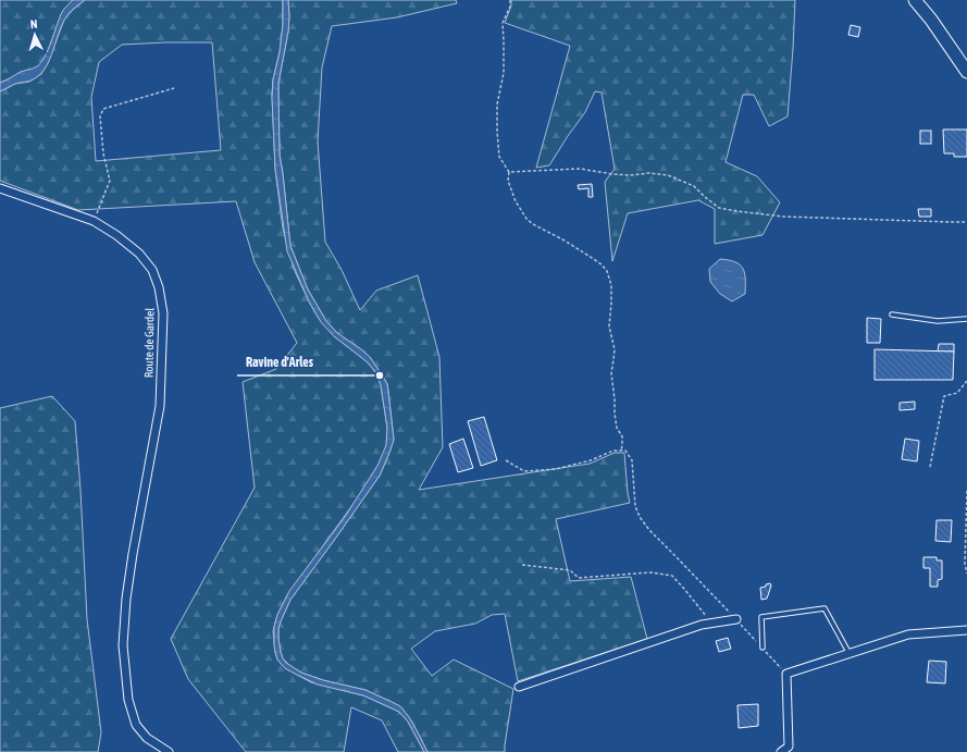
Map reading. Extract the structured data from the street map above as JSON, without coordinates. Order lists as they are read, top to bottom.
{
  "streets": {
    "street": ["Route de Gardel"]
  },
  "places": ["Ravine d'Arles"],
  "north": "top"
}
